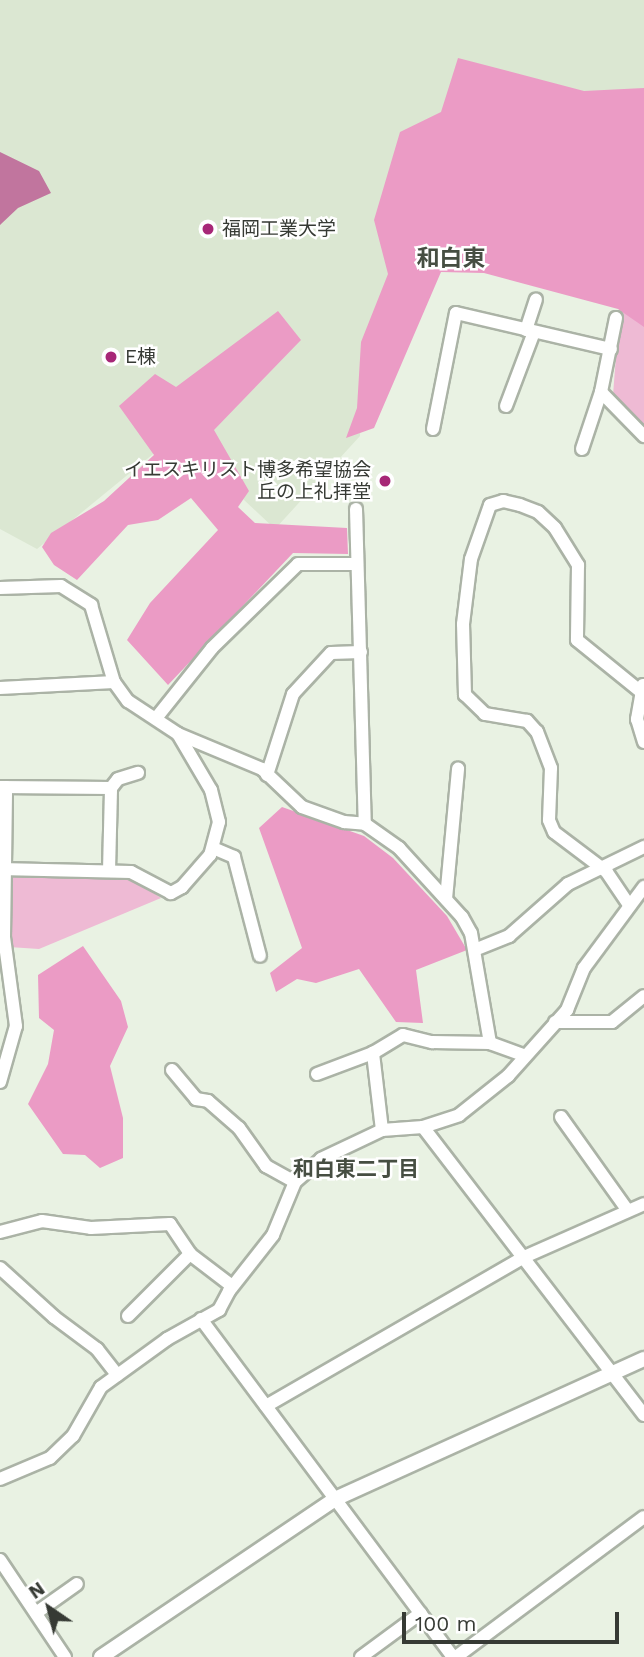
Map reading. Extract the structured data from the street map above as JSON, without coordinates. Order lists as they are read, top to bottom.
{
  "districts": ["和白東", "和白東二丁目"],
  "places": ["福岡工業大学", "E棟", "イエスキリスト博多希望協会 丘の上礼拝堂"],
  "scale_bar": "100 m",
  "north": "top left"
}
